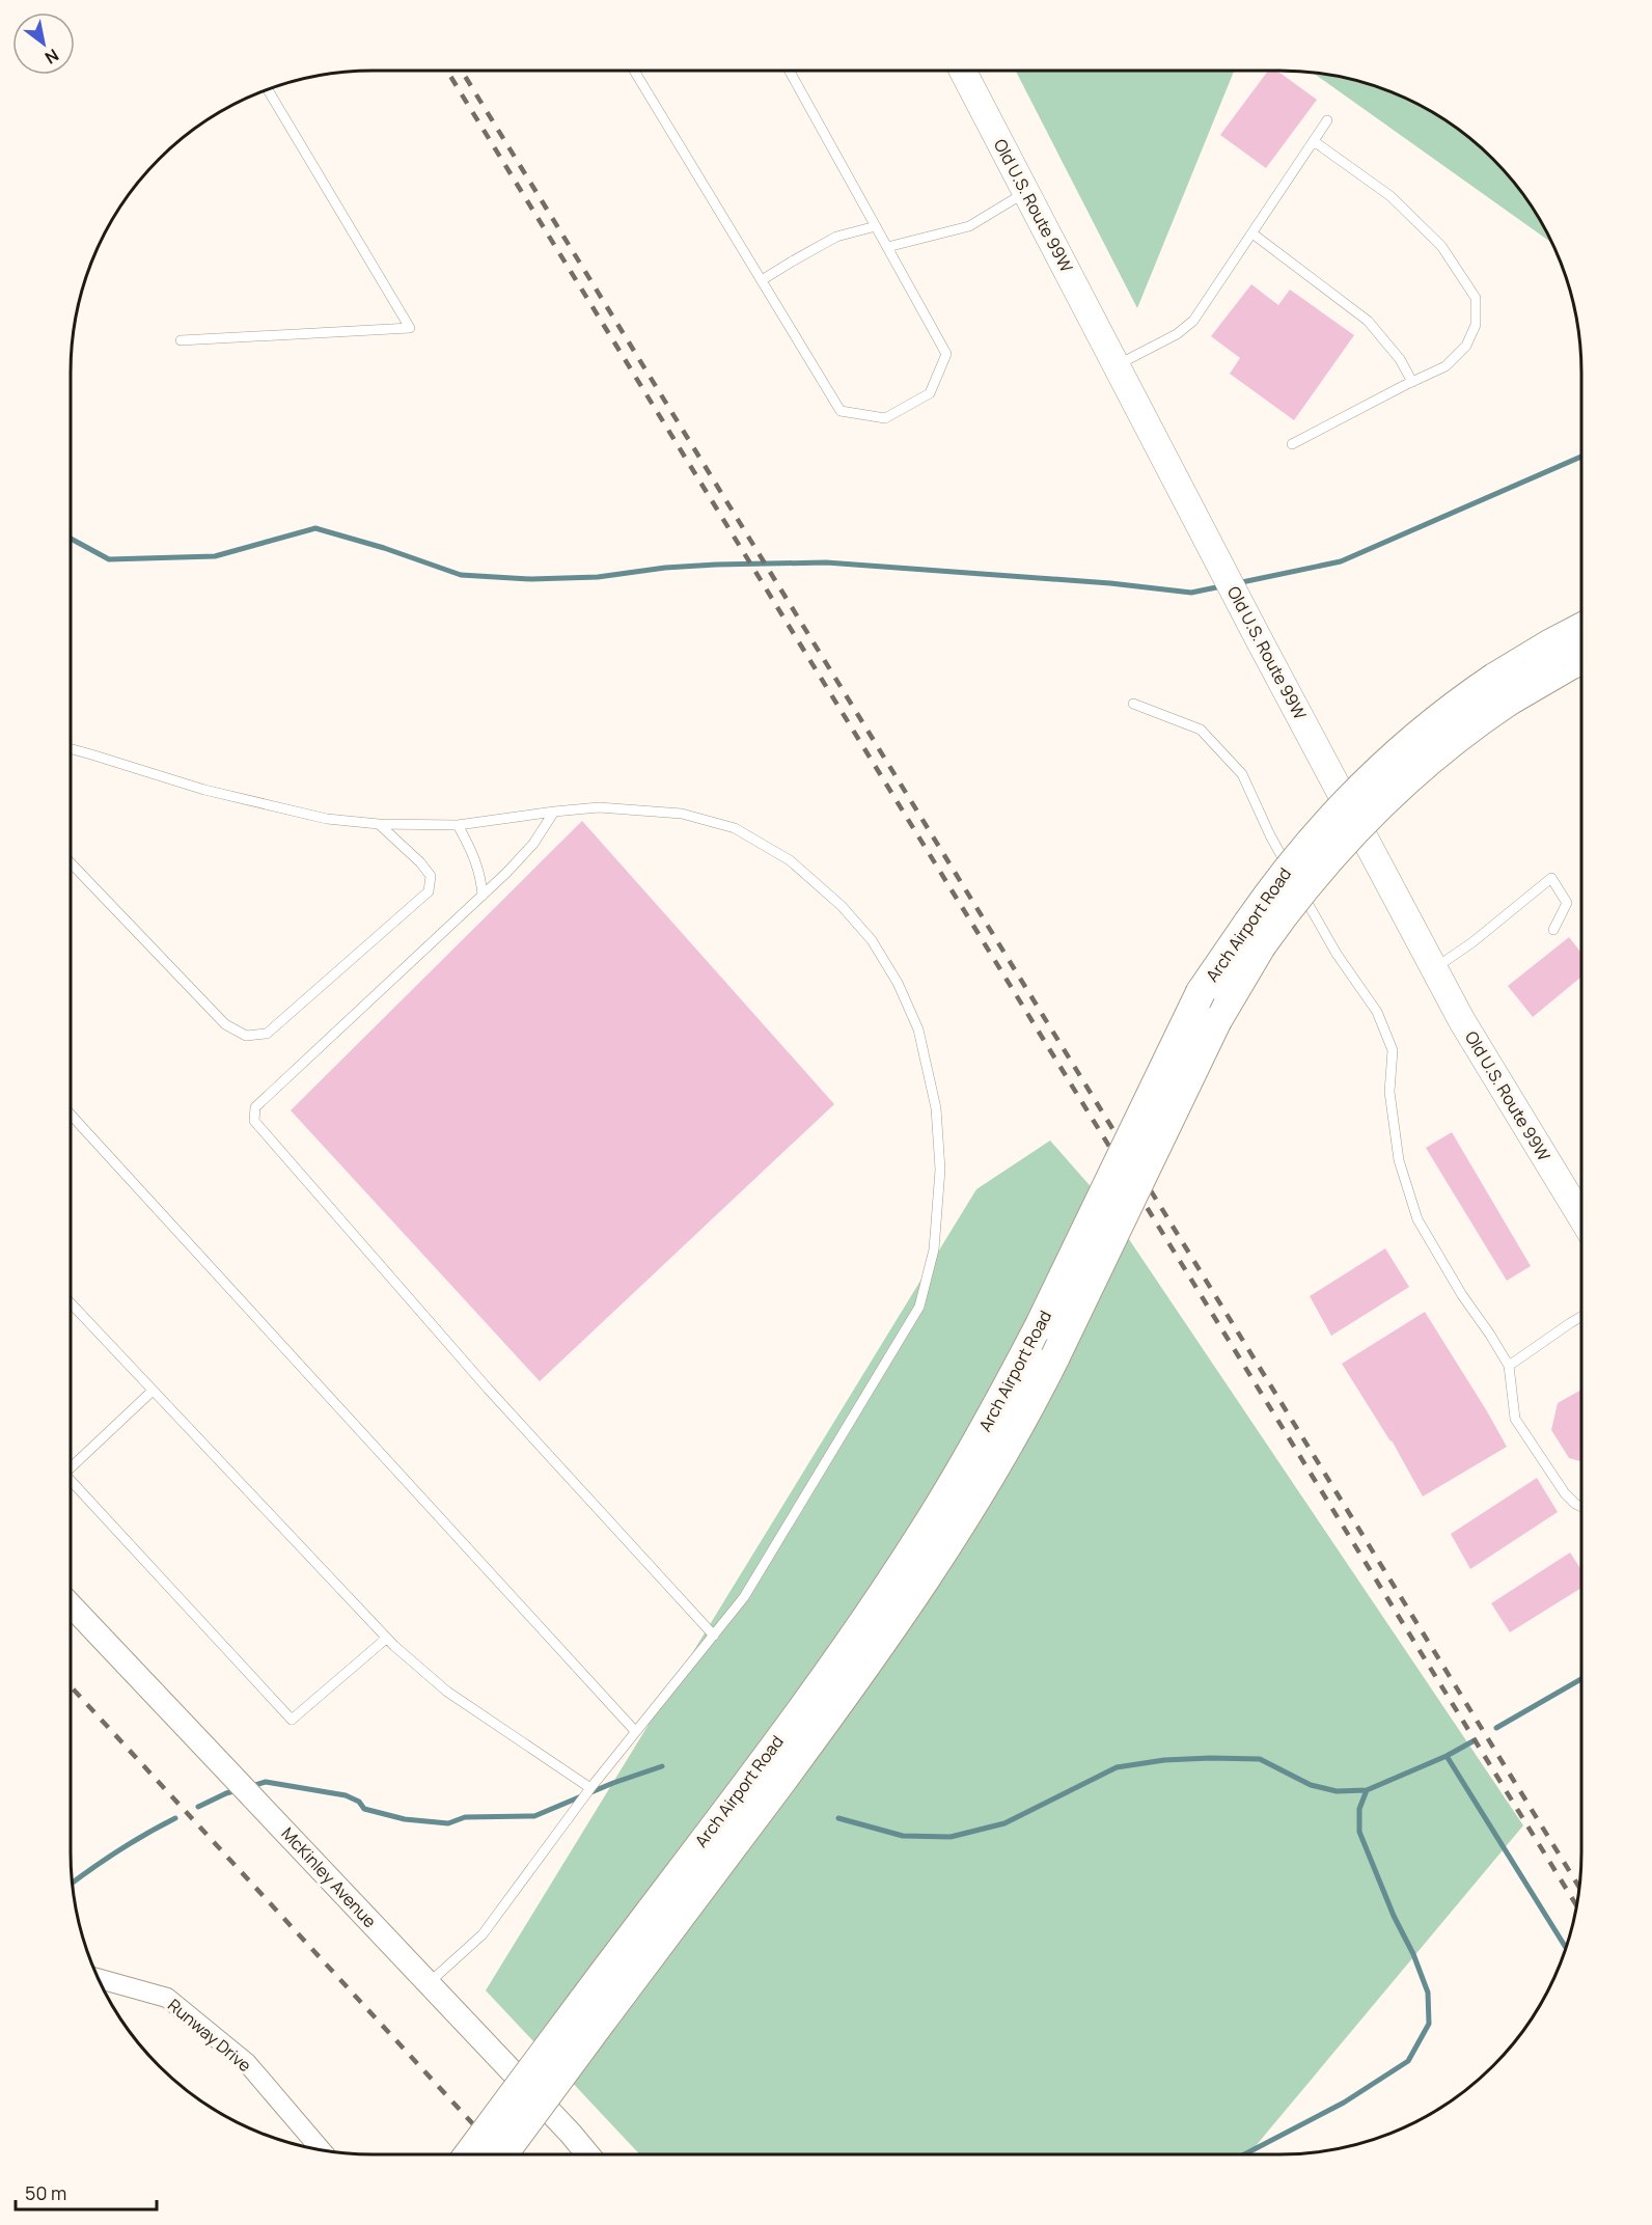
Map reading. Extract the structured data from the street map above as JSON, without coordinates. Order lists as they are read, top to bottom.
{
  "streets": {
    "main road": ["Old U.S. Route 99W", "Arch Airport Road"],
    "street": ["McKinley Avenue", "Runway Drive"]
  },
  "scale_bar": "50 m",
  "north": "bottom right"
}
